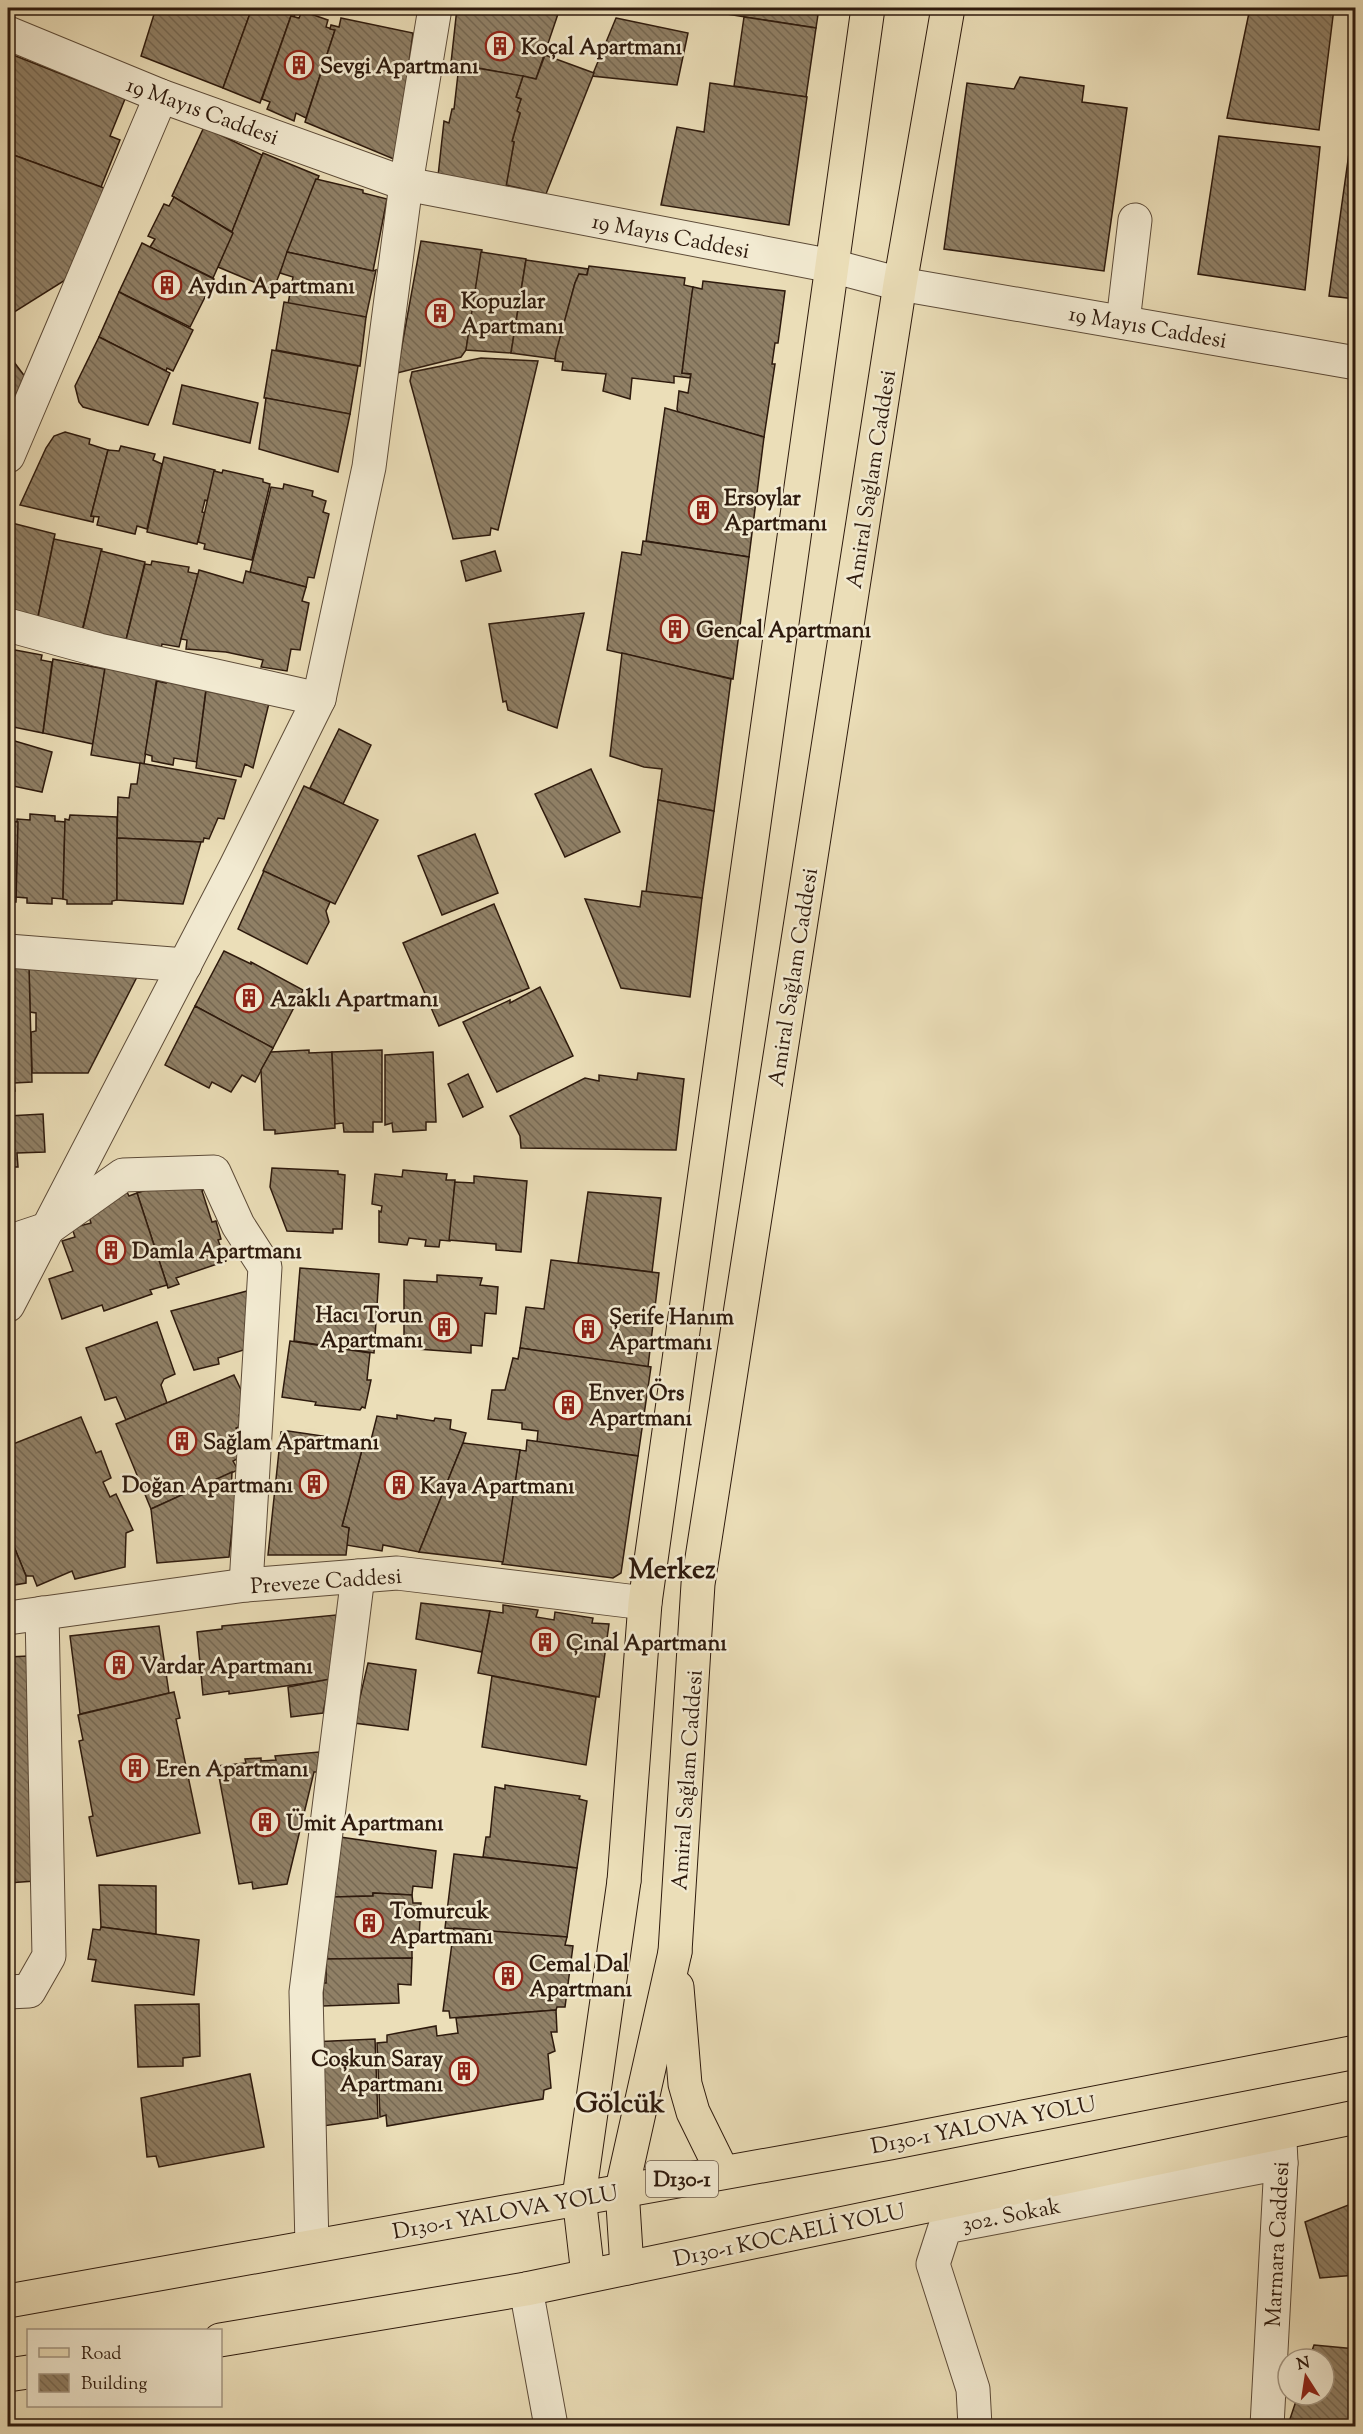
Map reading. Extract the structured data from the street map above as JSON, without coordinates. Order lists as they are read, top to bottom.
{
  "streets": {
    "main road": [
      "Amiral Sağlam Caddesi",
      "D130-1 YALOVA YOLU",
      "D130-1",
      "D130-1 KOCAELİ YOLU"
    ],
    "street": [
      "19 Mayıs Caddesi",
      "Preveze Caddesi",
      "302. Sokak",
      "Marmara Caddesi"
    ]
  },
  "crossings": [
    ["19 Mayıs Caddesi", "Amiral Sağlam Caddesi"],
    ["302. Sokak", "D130-1 KOCAELİ YOLU"],
    ["302. Sokak", "Marmara Caddesi"],
    ["D130-1 KOCAELİ YOLU", "Marmara Caddesi"]
  ],
  "districts": ["Merkez", "Gölcük"],
  "places": {
    "building": [
      "Koçal Apartmanı",
      "Sevgi Apartmanı",
      "Aydın Apartmanı",
      "Kopuzlar Apartmanı",
      "Ersoylar Apartmanı",
      "Gencal Apartmanı",
      "Azaklı Apartmanı",
      "Damla Apartmanı",
      "Hacı Torun Apartmanı",
      "Şerife Hanım Apartmanı",
      "Enver Örs Apartmanı",
      "Sağlam Apartmanı",
      "Doğan Apartmanı",
      "Kaya Apartmanı",
      "Çınal Apartmanı",
      "Vardar Apartmanı",
      "Eren Apartmanı",
      "Ümit Apartmanı",
      "Tomurcuk Apartmanı",
      "Cemal Dal Apartmanı",
      "Coşkun Saray Apartmanı"
    ]
  },
  "legend": ["Road", "Building"],
  "north": "top"
}
